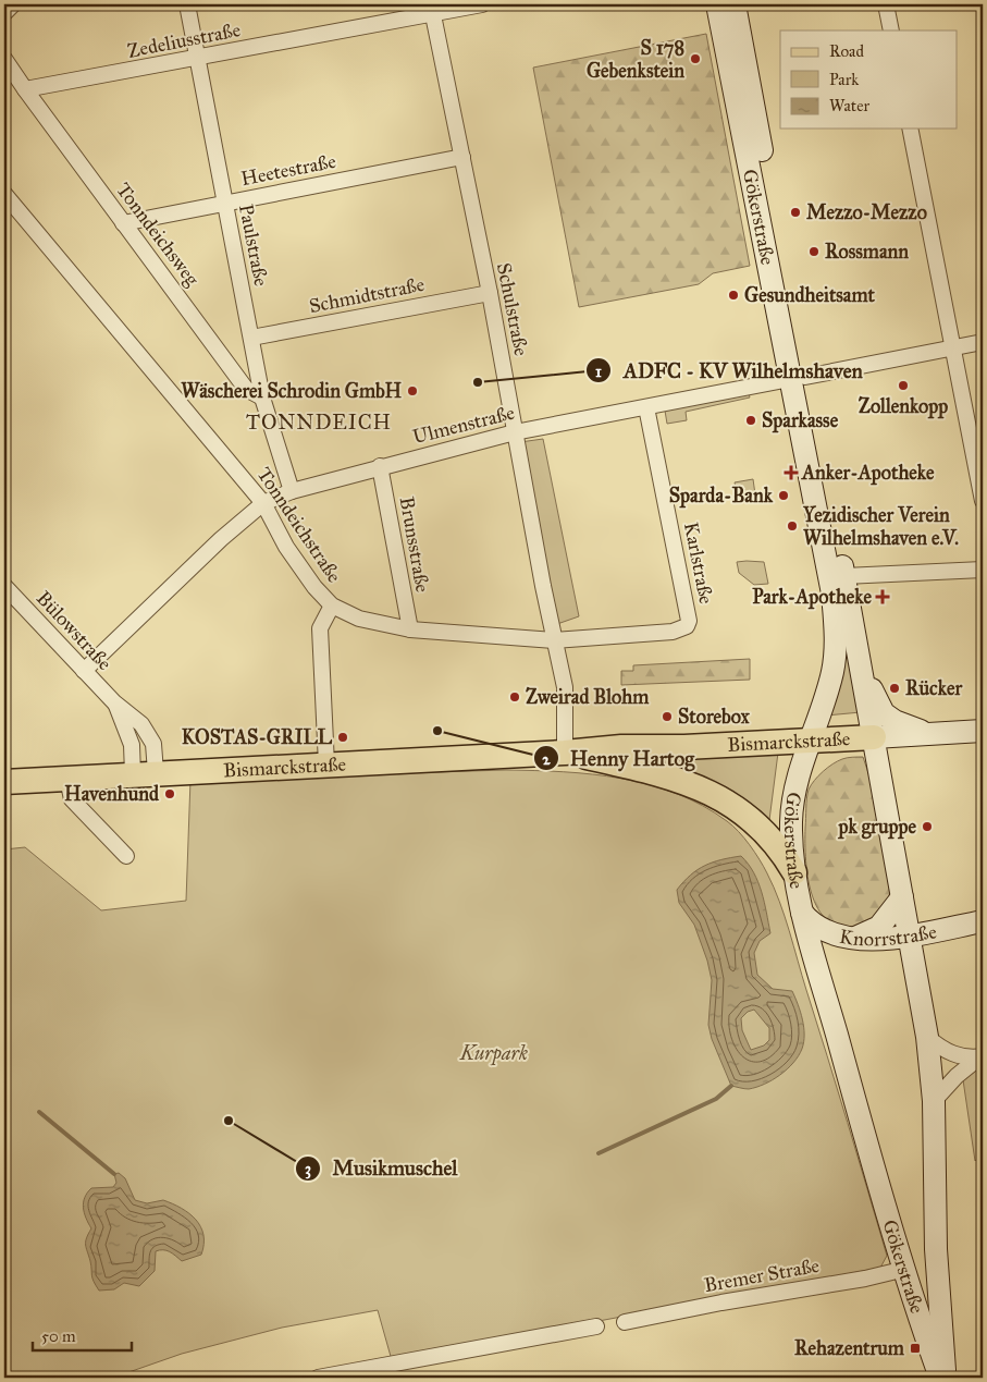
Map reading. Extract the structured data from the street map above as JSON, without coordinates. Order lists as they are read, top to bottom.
{
  "streets": {
    "main road": ["Gökerstraße", "Bismarckstraße", "Knorrstraße"],
    "street": [
      "Zedeliusstraße",
      "Heetestraße",
      "Tonndeichsweg",
      "Paulstraße",
      "Schmidtstraße",
      "Schulstraße",
      "Ulmenstraße",
      "Tonndeichstraße",
      "Brunsstraße",
      "Karlstraße",
      "Bülowstraße",
      "Bremer Straße"
    ]
  },
  "crossings": [
    ["Zedeliusstraße", "Tonndeichsweg"],
    ["Zedeliusstraße", "Paulstraße"],
    ["Zedeliusstraße", "Schulstraße"],
    ["Heetestraße", "Tonndeichsweg"],
    ["Heetestraße", "Paulstraße"],
    ["Heetestraße", "Schulstraße"],
    ["Gökerstraße", "Ulmenstraße"],
    ["Gökerstraße", "Bismarckstraße"],
    ["Gökerstraße", "Knorrstraße"],
    ["Gökerstraße", "Bremer Straße"],
    ["Tonndeichsweg", "Paulstraße"],
    ["Paulstraße", "Schmidtstraße"],
    ["Paulstraße", "Ulmenstraße"],
    ["Schmidtstraße", "Schulstraße"],
    ["Schulstraße", "Ulmenstraße"],
    ["Schulstraße", "Tonndeichstraße"],
    ["Schulstraße", "Karlstraße"],
    ["Schulstraße", "Bismarckstraße"],
    ["Ulmenstraße", "Tonndeichstraße"],
    ["Ulmenstraße", "Brunsstraße"],
    ["Ulmenstraße", "Karlstraße"],
    ["Ulmenstraße", "Bülowstraße"],
    ["Tonndeichstraße", "Brunsstraße"],
    ["Tonndeichstraße", "Karlstraße"],
    ["Bülowstraße", "Bismarckstraße"]
  ],
  "districts": ["TONNDEICH"],
  "parks": ["Kurpark"],
  "places": {
    "other": [
      "S 178 Gebenkstein",
      "Mezzo-Mezzo",
      "Rossmann",
      "Gesundheitsamt",
      "ADFC - KV Wilhelmshaven",
      "Zollenkopp",
      "Wäscherei Schrodin GmbH",
      "Sparkasse",
      "Sparda-Bank",
      "Yezidischer Verein Wilhelmshaven e.V.",
      "Rücker",
      "Zweirad Blohm",
      "Storebox",
      "Henny Hartog",
      "KOSTAS-GRILL",
      "Havenhund",
      "pk gruppe",
      "Musikmuschel"
    ],
    "health": ["Anker-Apotheke", "Park-Apotheke"],
    "transit": ["Rehazentrum"]
  },
  "legend": ["Road", "Park", "Water"],
  "scale_bar": "50 m"
}
